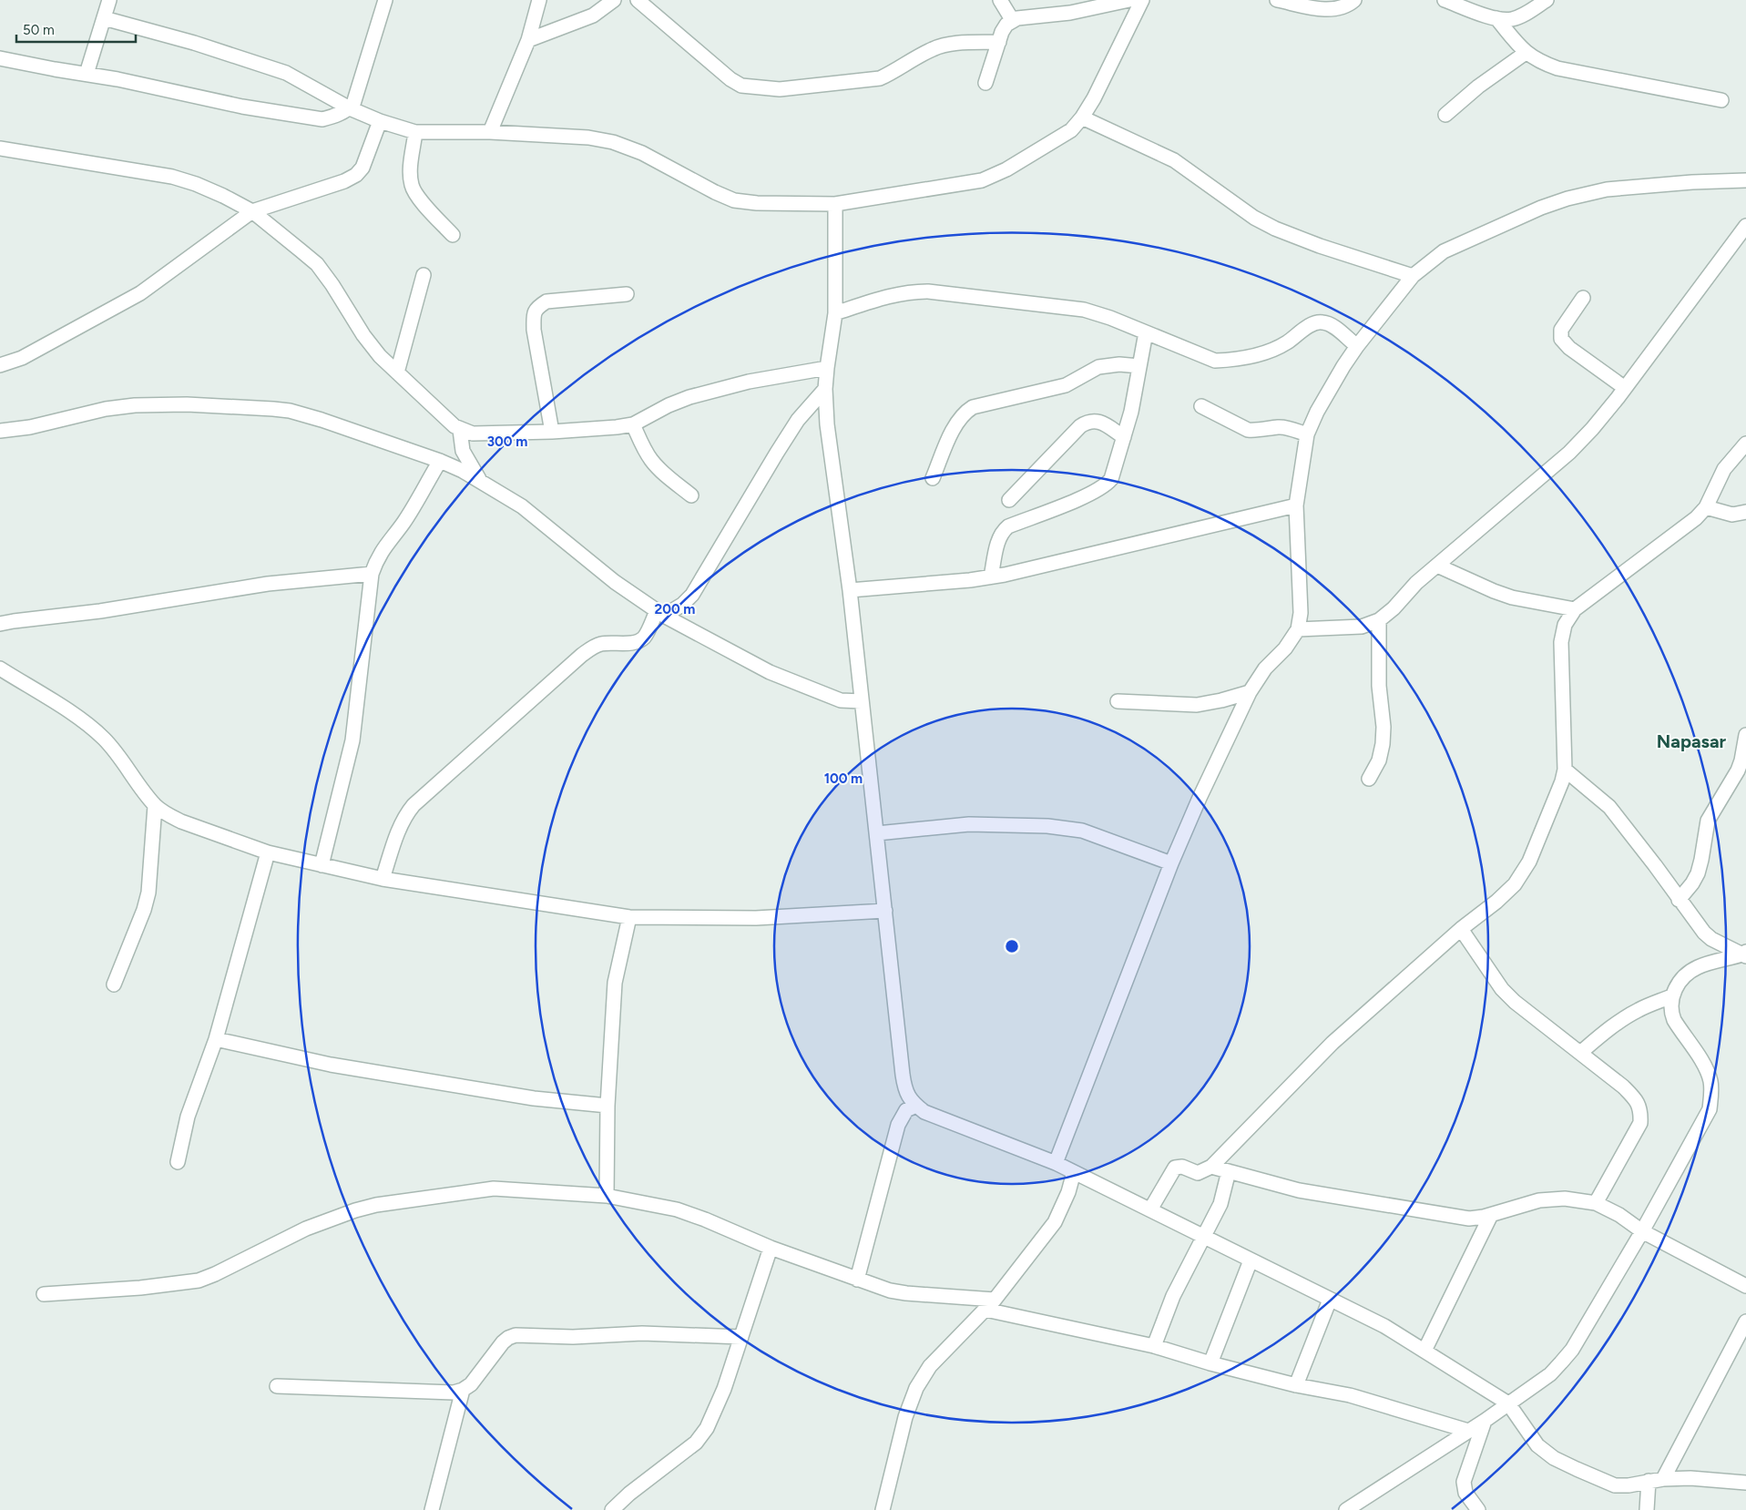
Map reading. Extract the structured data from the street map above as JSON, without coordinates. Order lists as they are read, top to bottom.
{
  "districts": ["Napasar"],
  "scale_bar": "50 m",
  "rings": ["300 m", "200 m", "100 m"]
}
